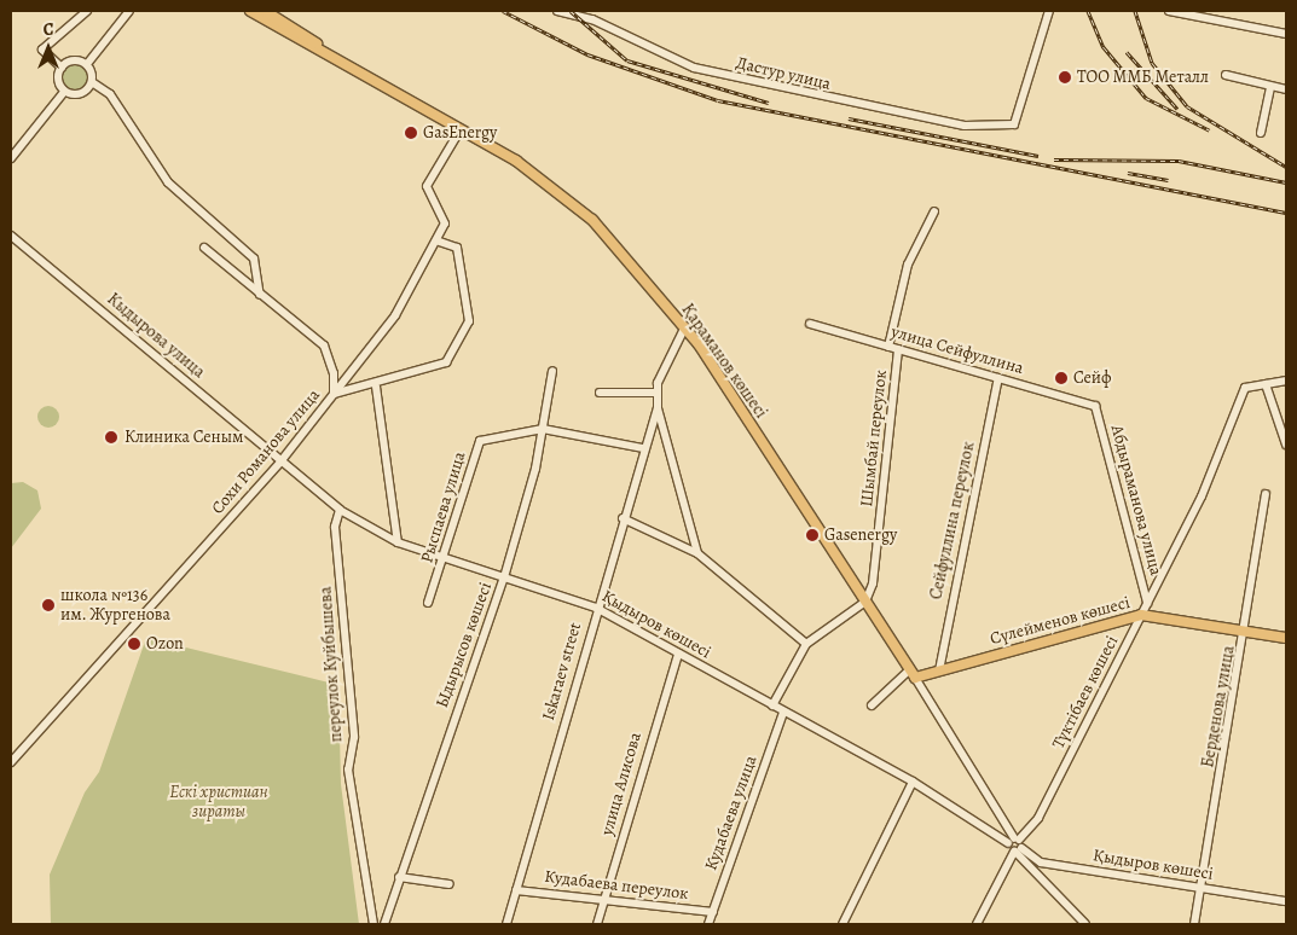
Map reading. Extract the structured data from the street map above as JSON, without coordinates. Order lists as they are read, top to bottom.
{
  "streets": {
    "main road": ["Қараманов көшесі", "Сүлейменов көшесі"],
    "street": [
      "Дастур улица",
      "Кыдырова улица",
      "улица Сейфуллина",
      "Шымбай переулок",
      "Сохи Романова улица",
      "Абдыраманова улица",
      "Рыспаева улица",
      "Сейфуллина переулок",
      "Қыдыров көшесі",
      "Ыдырысов көшесі",
      "переулок Куйбышева",
      "Iskaraev street",
      "Түктібаев көшесі",
      "Берденова улица",
      "улица Алисова",
      "Кудабаева улица",
      "Кудабаева переулок"
    ]
  },
  "crossings": [
    ["Кыдырова улица", "Сохи Романова улица"],
    ["Кыдырова улица", "Қыдыров көшесі"],
    ["улица Сейфуллина", "Шымбай переулок"],
    ["улица Сейфуллина", "Абдыраманова улица"],
    ["улица Сейфуллина", "Сейфуллина переулок"],
    ["Қараманов көшесі", "Шымбай переулок"],
    ["Қараманов көшесі", "Сохи Романова улица"],
    ["Қараманов көшесі", "Сүлейменов көшесі"],
    ["Қараманов көшесі", "Қыдыров көшесі"],
    ["Қараманов көшесі", "Iskaraev street"],
    ["Қараманов көшесі", "Түктібаев көшесі"],
    ["Сохи Романова улица", "Қыдыров көшесі"],
    ["Абдыраманова улица", "Түктібаев көшесі"],
    ["Рыспаева улица", "Қыдыров көшесі"],
    ["Рыспаева улица", "Ыдырысов көшесі"],
    ["Рыспаева улица", "Iskaraev street"],
    ["Сейфуллина переулок", "Сүлейменов көшесі"],
    ["Сүлейменов көшесі", "Түктібаев көшесі"],
    ["Сүлейменов көшесі", "Берденова улица"],
    ["Қыдыров көшесі", "Ыдырысов көшесі"],
    ["Қыдыров көшесі", "переулок Куйбышева"],
    ["Қыдыров көшесі", "Iskaraev street"],
    ["Қыдыров көшесі", "Түктібаев көшесі"],
    ["Қыдыров көшесі", "Берденова улица"],
    ["Қыдыров көшесі", "улица Алисова"],
    ["Қыдыров көшесі", "Кудабаева улица"],
    ["Iskaraev street", "Кудабаева переулок"],
    ["улица Алисова", "Кудабаева переулок"],
    ["Кудабаева улица", "Кудабаева переулок"]
  ],
  "parks": ["Ескі христиан зираты"],
  "places": [
    "ТОО ММБ Металл",
    "GasEnergy",
    "Сейф",
    "Клиника Сеным",
    "Gasenergy",
    "школа №136 им. Жургенова",
    "Ozon"
  ],
  "north": "top"
}
